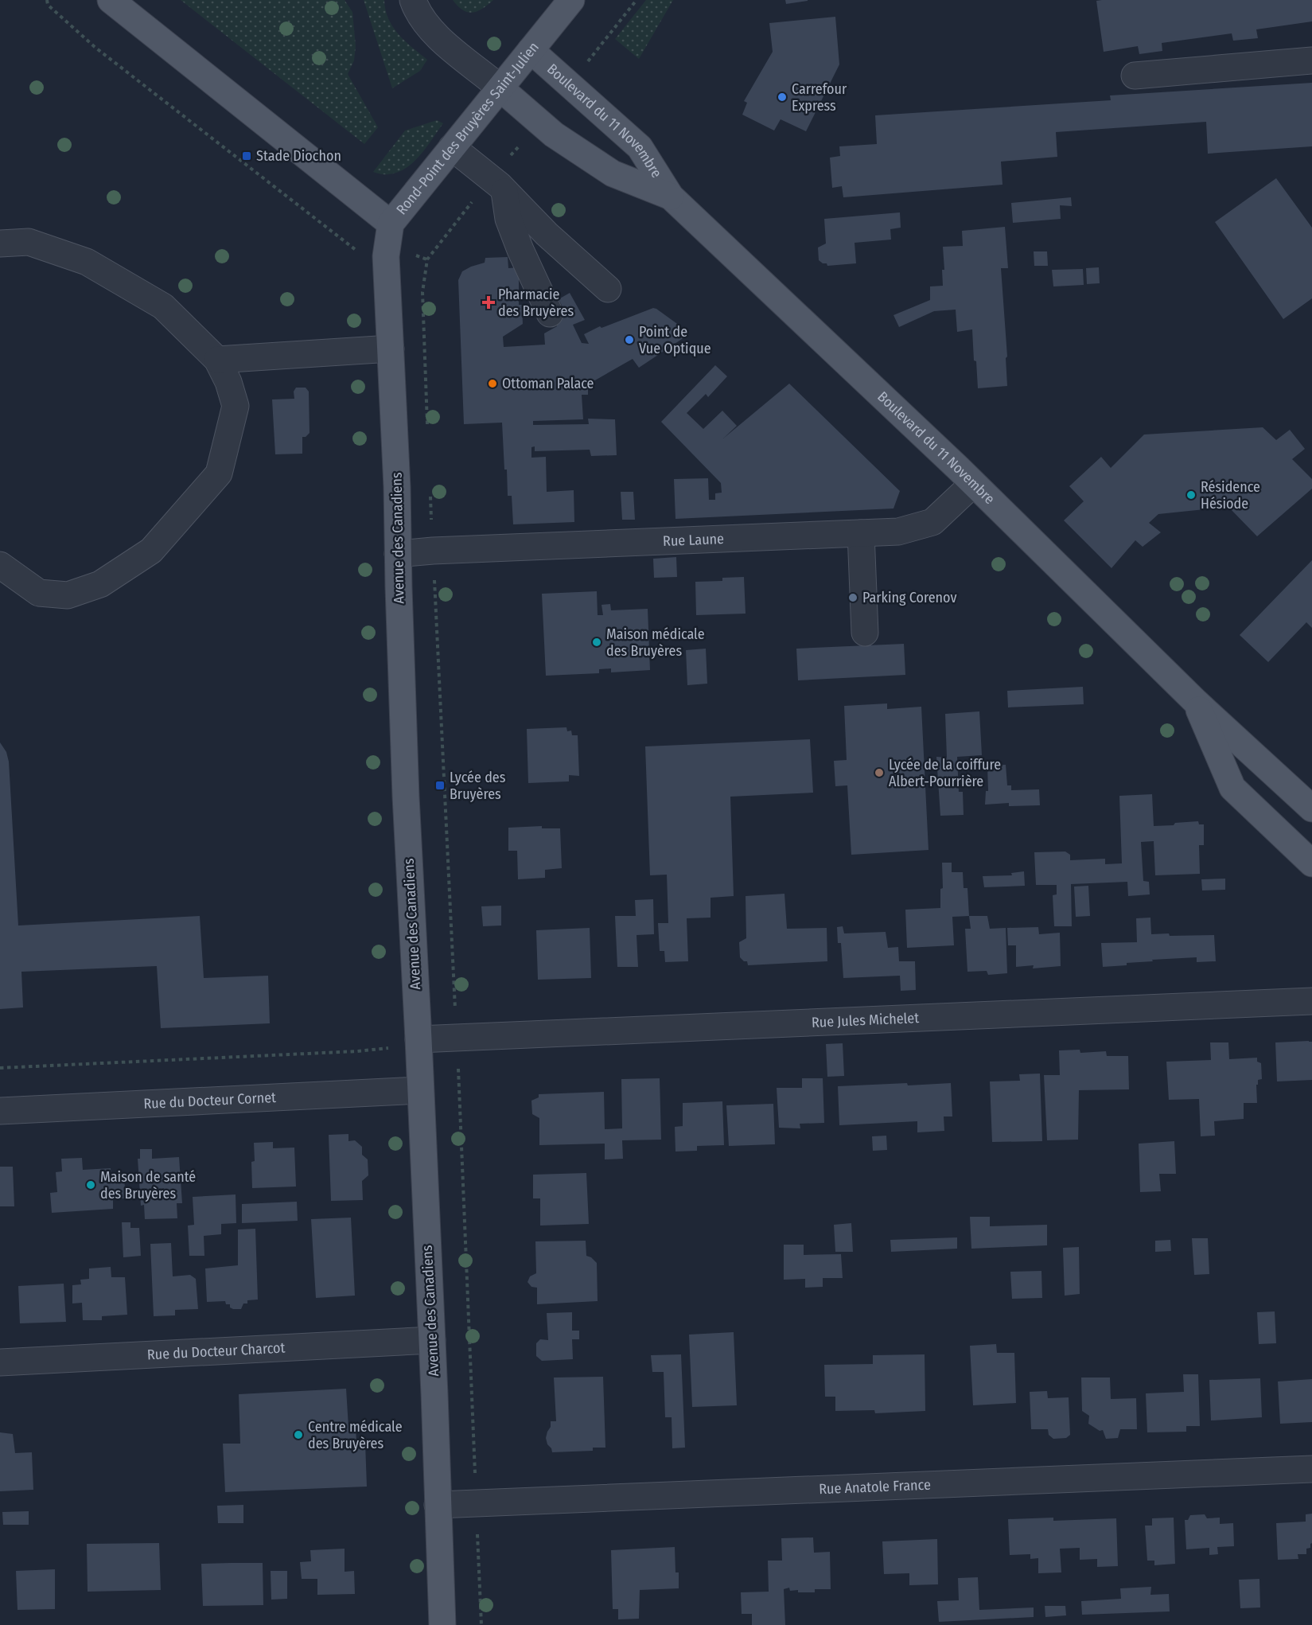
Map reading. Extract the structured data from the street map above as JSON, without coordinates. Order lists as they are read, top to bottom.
{
  "streets": {
    "main road": ["Boulevard du 11 Novembre", "Rond-Point des Bruyères Saint-Julien", "Avenue des Canadiens"],
    "street": [
      "Rue Laune",
      "Rue Jules Michelet",
      "Rue du Docteur Cornet",
      "Rue du Docteur Charcot",
      "Rue Anatole France"
    ]
  },
  "crossings": [
    ["Boulevard du 11 Novembre", "Rond-Point des Bruyères Saint-Julien"],
    ["Boulevard du 11 Novembre", "Rue Laune"],
    ["Rond-Point des Bruyères Saint-Julien", "Avenue des Canadiens"],
    ["Avenue des Canadiens", "Rue Laune"],
    ["Avenue des Canadiens", "Rue Jules Michelet"],
    ["Avenue des Canadiens", "Rue du Docteur Cornet"],
    ["Avenue des Canadiens", "Rue du Docteur Charcot"],
    ["Avenue des Canadiens", "Rue Anatole France"]
  ],
  "places": {
    "other": [
      "Carrefour Express",
      "Point de Vue Optique",
      "Ottoman Palace",
      "Résidence Hésiode",
      "Parking Corenov",
      "Maison médicale des Bruyères",
      "Lycée de la coiffure Albert-Pourrière",
      "Maison de santé des Bruyères",
      "Centre médicale des Bruyères"
    ],
    "transit": ["Stade Diochon", "Lycée des Bruyères"],
    "health": ["Pharmacie des Bruyères"]
  }
}
